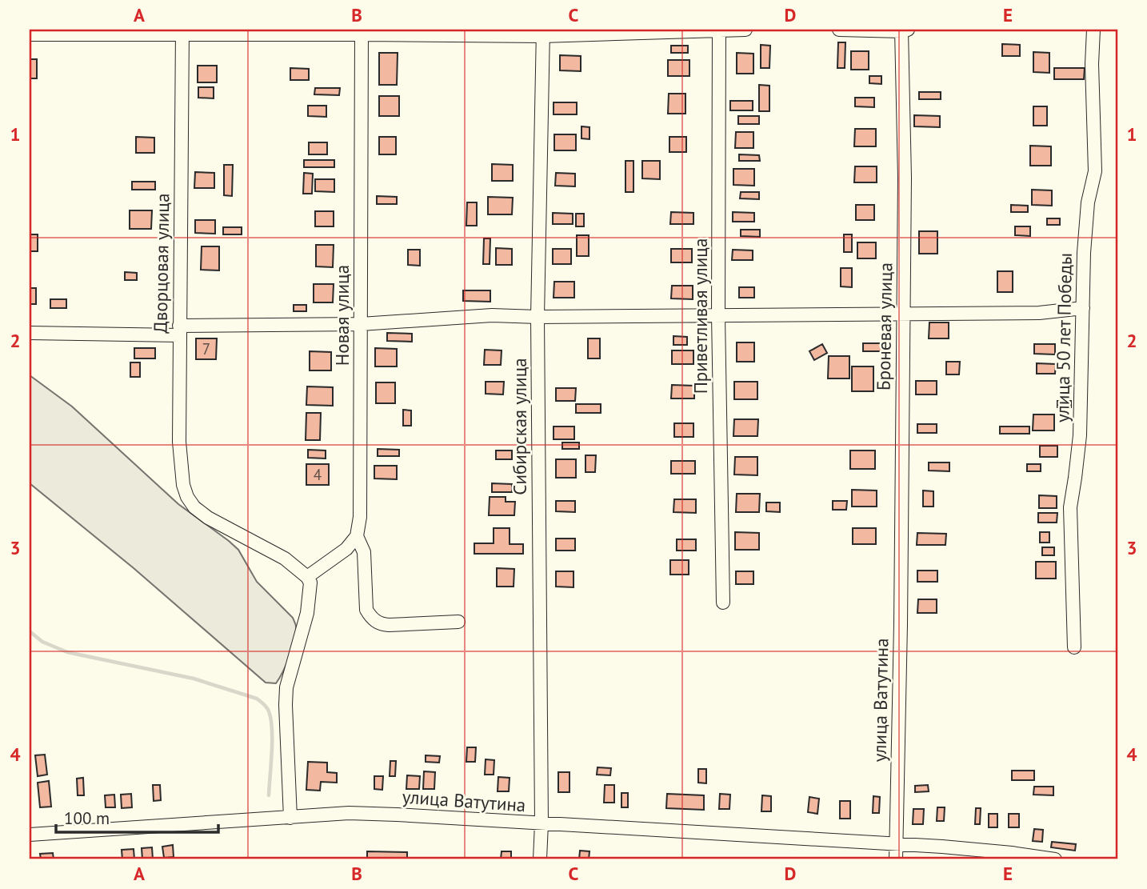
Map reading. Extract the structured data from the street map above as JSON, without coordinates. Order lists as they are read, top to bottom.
{
  "streets": {
    "street": [
      "Дворцовая улица",
      "Новая улица",
      "Приветливая улица",
      "Броневая улица",
      "улица 50 лет Победы",
      "Сибирская улица",
      "улица Ватутина"
    ]
  },
  "crossings": [
    ["Броневая улица", "улица Ватутина"],
    ["Сибирская улица", "улица Ватутина"]
  ],
  "house_numbers": ["7", "4"],
  "scale_bar": "100 m",
  "grid": {
    "columns": [
      "A",
      "B",
      "C",
      "D",
      "E"
    ],
    "rows": [
      "1",
      "2",
      "3",
      "4"
    ]
  }
}
